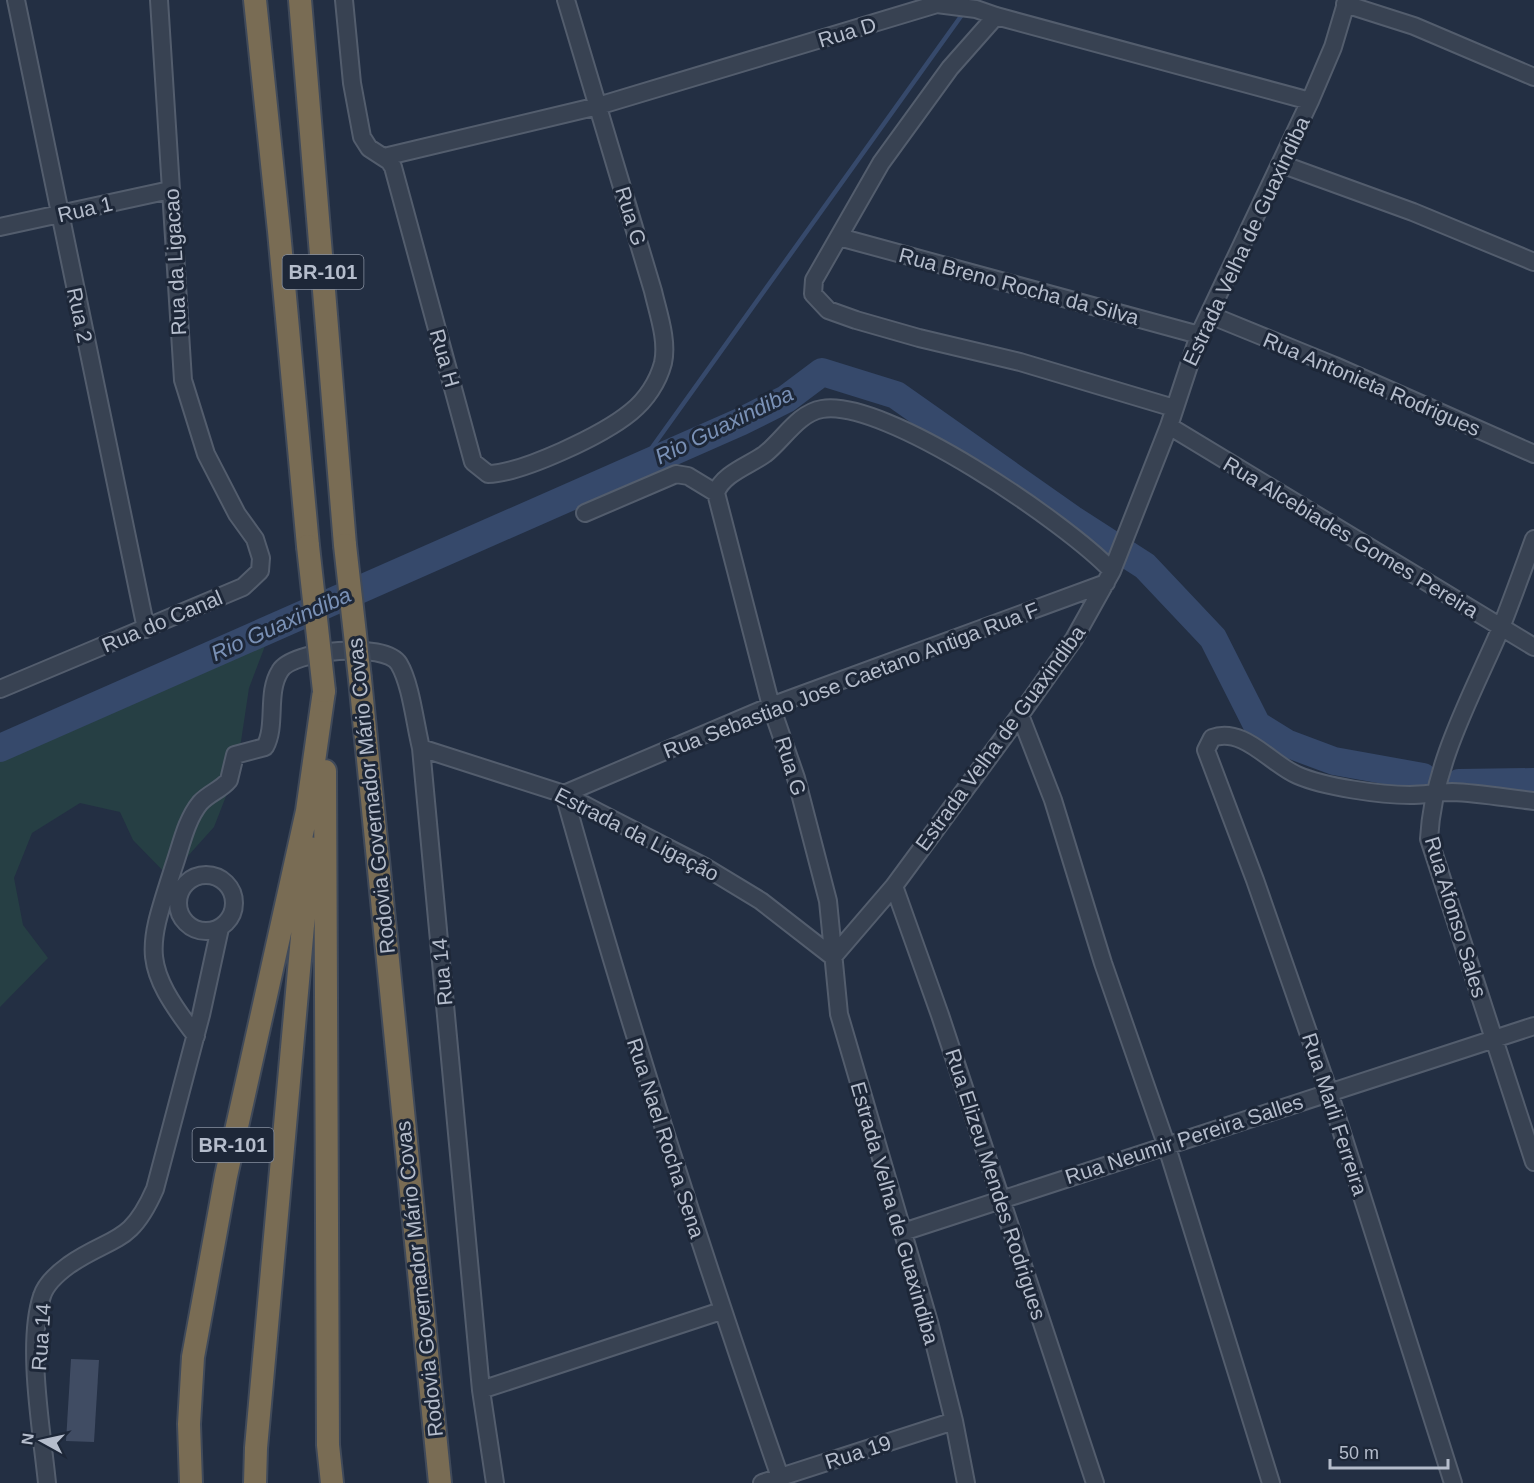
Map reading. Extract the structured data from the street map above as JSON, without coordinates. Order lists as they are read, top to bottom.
{
  "streets": {
    "highway": ["BR-101", "Rodovia Governador Mário Covas"],
    "street": [
      "Rua D",
      "Rua 1",
      "Rua G",
      "Estrada Velha de Guaxindiba",
      "Rua da Ligacao",
      "Rua Breno Rocha da Silva",
      "Rua 2",
      "Rua H",
      "Rua Antonieta Rodrigues",
      "Rua Alcebiades Gomes Pereira",
      "Rua do Canal",
      "Rua Sebastiao Jose Caetano Antiga Rua F",
      "Estrada da Ligação",
      "Rua Afonso Sales",
      "Rua 14",
      "Rua Marli Ferreira",
      "Rua Nael Rocha Sena",
      "Rua Neumir Pereira Salles",
      "Rua Elizeu Mendes Rodrigues",
      "Rua 19"
    ]
  },
  "crossings": [
    ["Rua D", "Rua G"],
    ["Rua D", "Estrada Velha de Guaxindiba"],
    ["Rua D", "Rua H"],
    ["Rua 1", "Rua da Ligacao"],
    ["Rua 1", "Rua 2"],
    ["Rua G", "Estrada Velha de Guaxindiba"],
    ["Rua G", "Rua H"],
    ["Rua G", "Rua Sebastiao Jose Caetano Antiga Rua F"],
    ["Rua G", "Estrada da Ligação"],
    ["Estrada Velha de Guaxindiba", "Rua Breno Rocha da Silva"],
    ["Estrada Velha de Guaxindiba", "Rua Antonieta Rodrigues"],
    ["Estrada Velha de Guaxindiba", "Rua Alcebiades Gomes Pereira"],
    ["Estrada Velha de Guaxindiba", "Rua Sebastiao Jose Caetano Antiga Rua F"],
    ["Estrada Velha de Guaxindiba", "Estrada da Ligação"],
    ["Estrada Velha de Guaxindiba", "Rua Neumir Pereira Salles"],
    ["Estrada Velha de Guaxindiba", "Rua Elizeu Mendes Rodrigues"],
    ["Estrada Velha de Guaxindiba", "Rua 19"],
    ["Rua da Ligacao", "Rua do Canal"],
    ["BR-101", "Rodovia Governador Mário Covas"],
    ["Rua 2", "Rua do Canal"],
    ["Rua Alcebiades Gomes Pereira", "Rua Afonso Sales"],
    ["Rua Sebastiao Jose Caetano Antiga Rua F", "Estrada da Ligação"],
    ["Rua Sebastiao Jose Caetano Antiga Rua F", "Rua Nael Rocha Sena"],
    ["Estrada da Ligação", "Rua 14"],
    ["Estrada da Ligação", "Rua Nael Rocha Sena"],
    ["Rua Afonso Sales", "Rua Marli Ferreira"],
    ["Rua Afonso Sales", "Rua Neumir Pereira Salles"],
    ["Rua Marli Ferreira", "Rua Neumir Pereira Salles"],
    ["Rua Nael Rocha Sena", "Rua 19"],
    ["Rua Neumir Pereira Salles", "Rua Elizeu Mendes Rodrigues"]
  ],
  "water": ["Rio Guaxindiba"],
  "scale_bar": "50 m",
  "north": "left"
}
